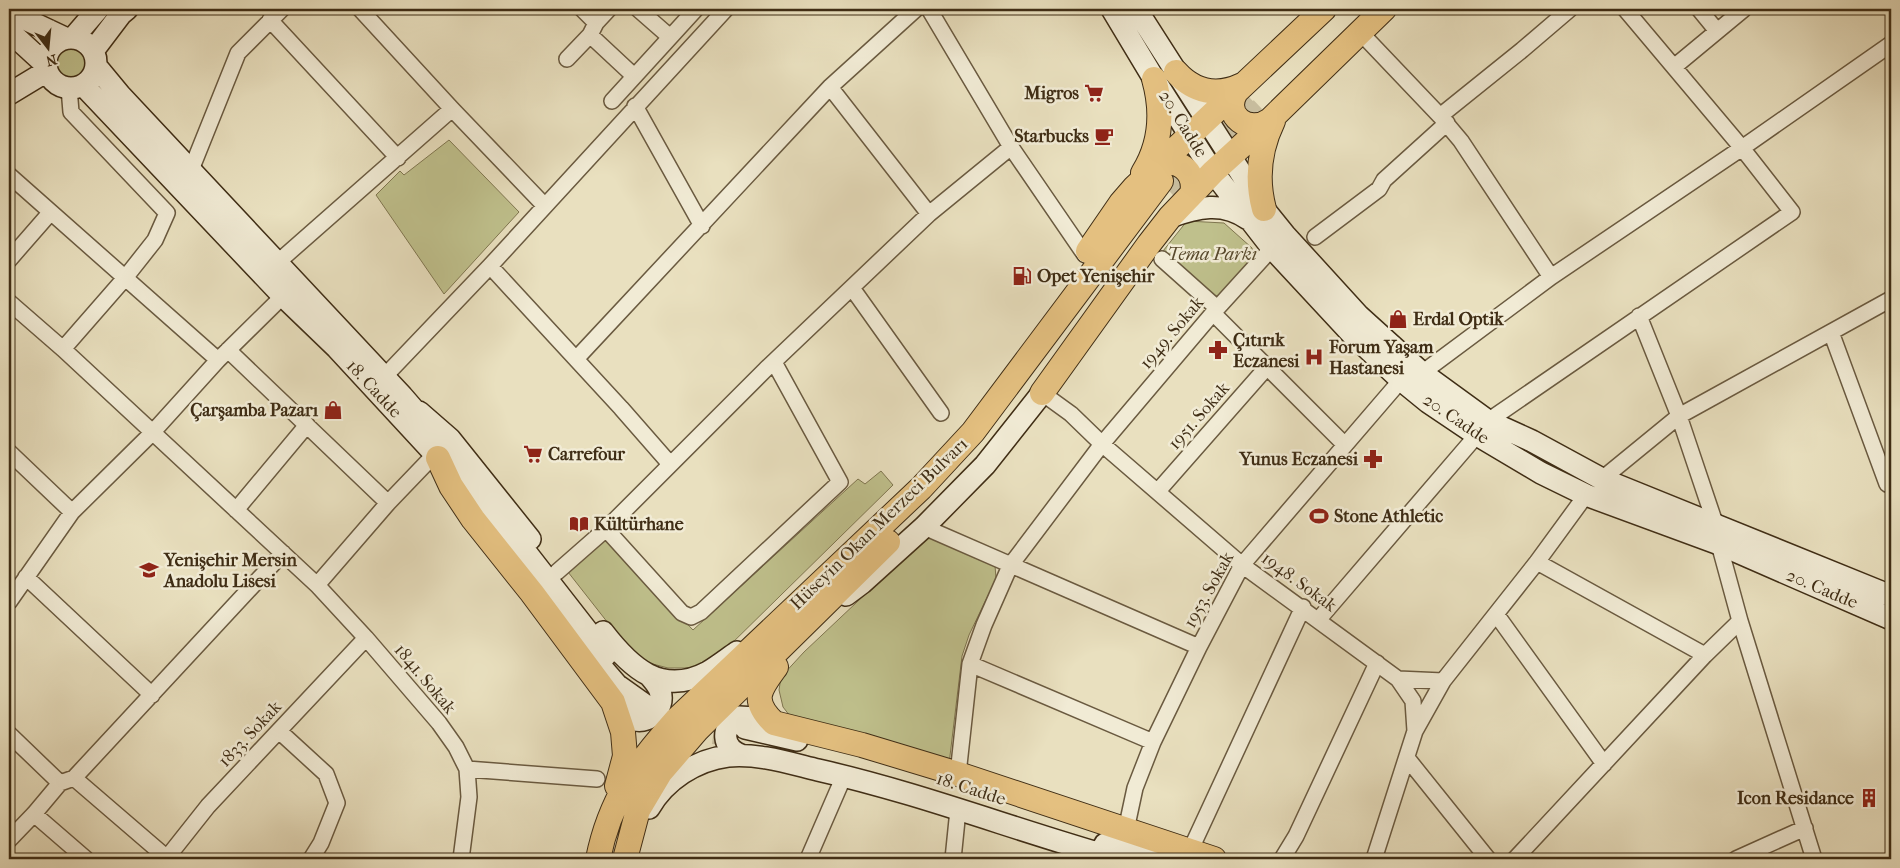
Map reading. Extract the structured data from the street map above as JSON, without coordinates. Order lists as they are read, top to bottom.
{
  "streets": {
    "main road": ["Hüseyin Okan Merzeci Bulvarı"],
    "street": [
      "20. Cadde",
      "1949. Sokak",
      "18. Cadde",
      "1951. Sokak",
      "1948. Sokak",
      "1953. Sokak",
      "1841. Sokak",
      "1833. Sokak"
    ]
  },
  "crossings": [
    ["20. Cadde", "1949. Sokak"],
    ["20. Cadde", "1953. Sokak"],
    ["1949. Sokak", "1948. Sokak"],
    ["1951. Sokak", "1948. Sokak"],
    ["1948. Sokak", "1953. Sokak"],
    ["1841. Sokak", "1833. Sokak"]
  ],
  "parks": ["Tema Parkı"],
  "places": {
    "supermarket": ["Migros", "Carrefour"],
    "cafe": ["Starbucks"],
    "fuel station": ["Opet Yenişehir"],
    "shop": ["Erdal Optik", "Çarşamba Pazarı"],
    "pharmacy": ["Çıtırık Eczanesi", "Yunus Eczanesi"],
    "hospital": ["Forum Yaşam Hastanesi"],
    "sports": ["Stone Athletic"],
    "library": ["Kültürhane"],
    "school or university": ["Yenişehir Mersin Anadolu Lisesi"],
    "building": ["Icon Residance"]
  },
  "north": "bottom"
}
